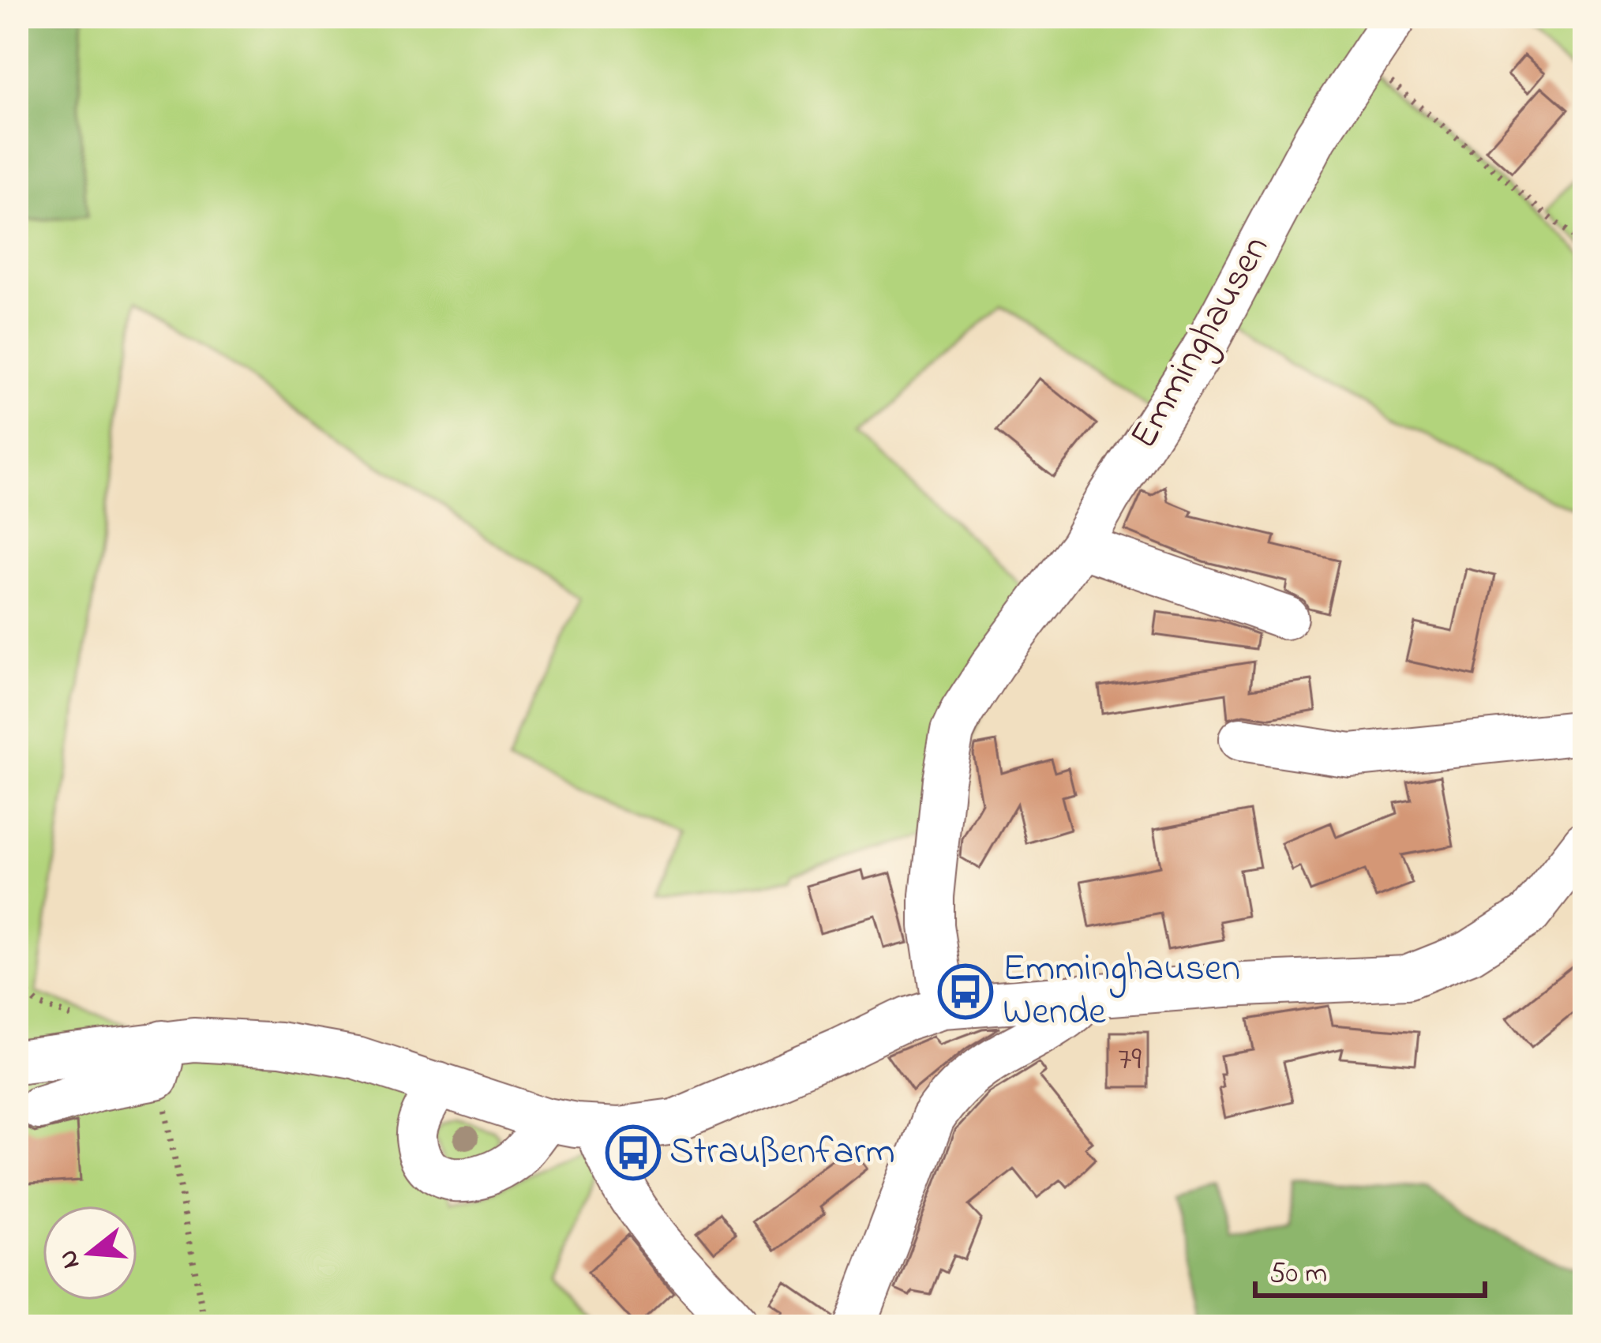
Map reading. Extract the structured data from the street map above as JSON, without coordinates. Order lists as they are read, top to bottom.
{
  "streets": {
    "street": ["Emminghausen"]
  },
  "places": {
    "bus stop": ["Emminghausen Wende", "Straußenfarm"]
  },
  "house_numbers": ["79"],
  "scale_bar": "50 m",
  "north": "left"
}
